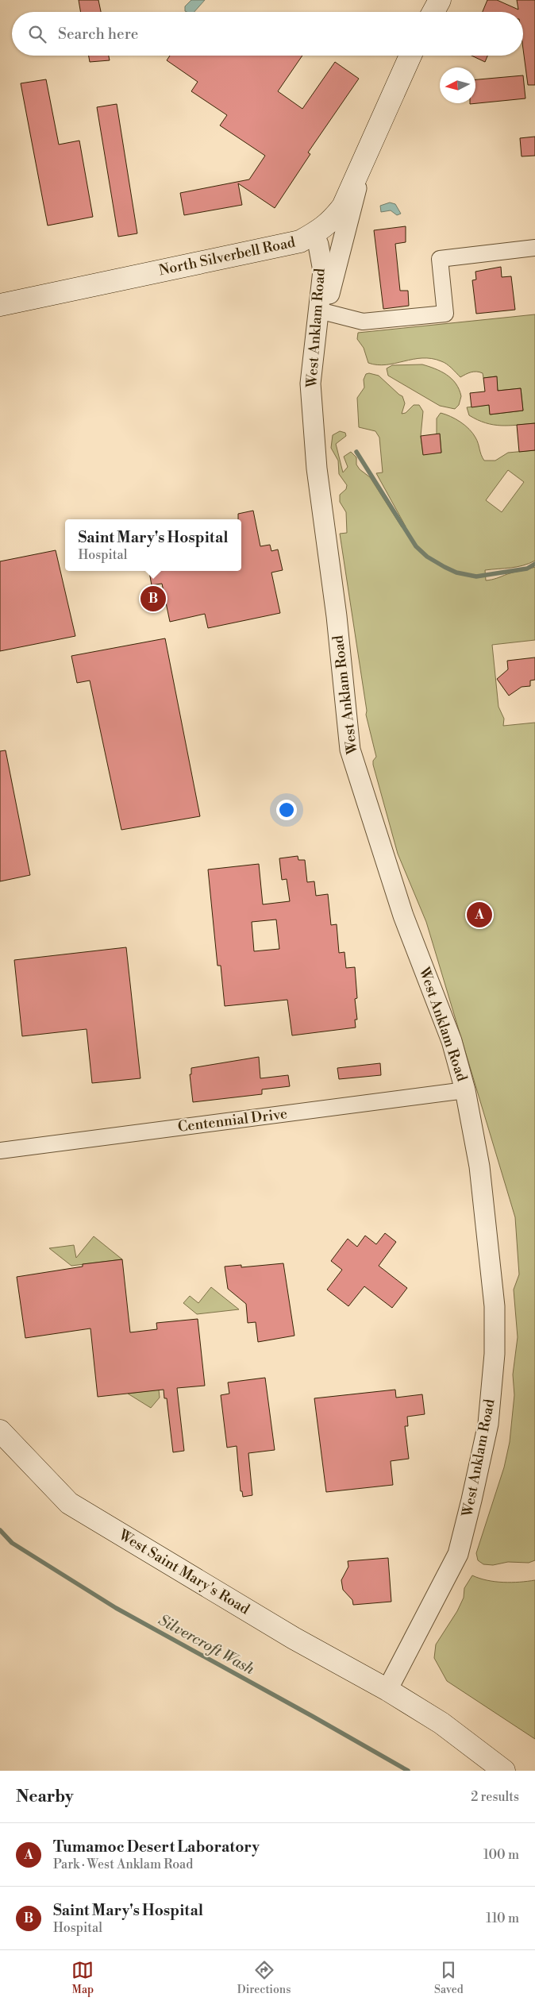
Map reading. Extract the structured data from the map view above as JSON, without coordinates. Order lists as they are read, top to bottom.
{
  "streets": {
    "main road": ["North Silverbell Road", "West Saint Mary's Road"],
    "street": ["West Anklam Road", "Centennial Drive"]
  },
  "crossings": [
    ["North Silverbell Road", "West Anklam Road"],
    ["West Anklam Road", "Centennial Drive"],
    ["West Anklam Road", "West Saint Mary's Road"]
  ],
  "water": ["Silvercroft Wash"],
  "north": "left",
  "page": {
    "search": "Search here",
    "popup": ["Saint Mary's Hospital", "Hospital"],
    "pins": ["B", "A"],
    "heading": ["Nearby", "2 results"],
    "list": [
      {
        "mark": "A",
        "name": "Tumamoc Desert Laboratory",
        "note": "Park · West Anklam Road",
        "value": "100 m"
      },
      {
        "mark": "B",
        "name": "Saint Mary's Hospital",
        "note": "Hospital",
        "value": "110 m"
      }
    ],
    "nav": ["Map", "Directions", "Saved"]
  }
}
